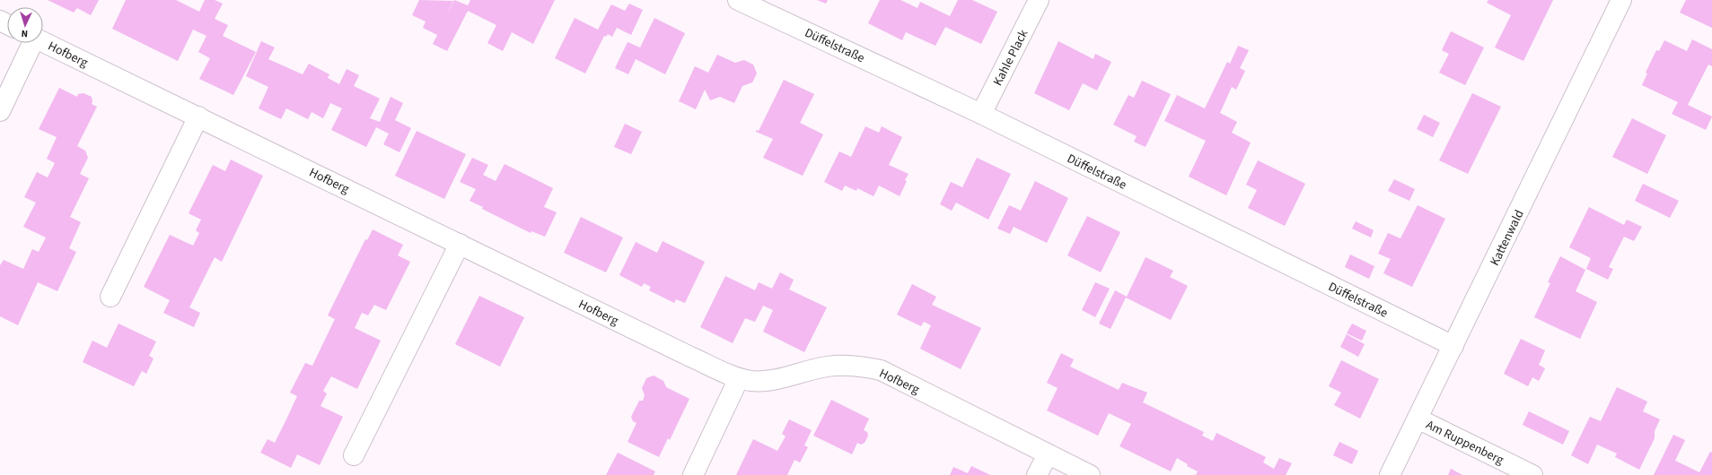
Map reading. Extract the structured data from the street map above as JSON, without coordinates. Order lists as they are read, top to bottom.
{
  "streets": {
    "street": [
      "Düffelstraße",
      "Hofberg",
      "Kahle Plack",
      "Kattenwald",
      "Am Ruppenberg"
    ]
  },
  "crossings": [
    ["Düffelstraße", "Kahle Plack"],
    ["Düffelstraße", "Kattenwald"],
    ["Kattenwald", "Am Ruppenberg"]
  ],
  "north": "bottom"
}
